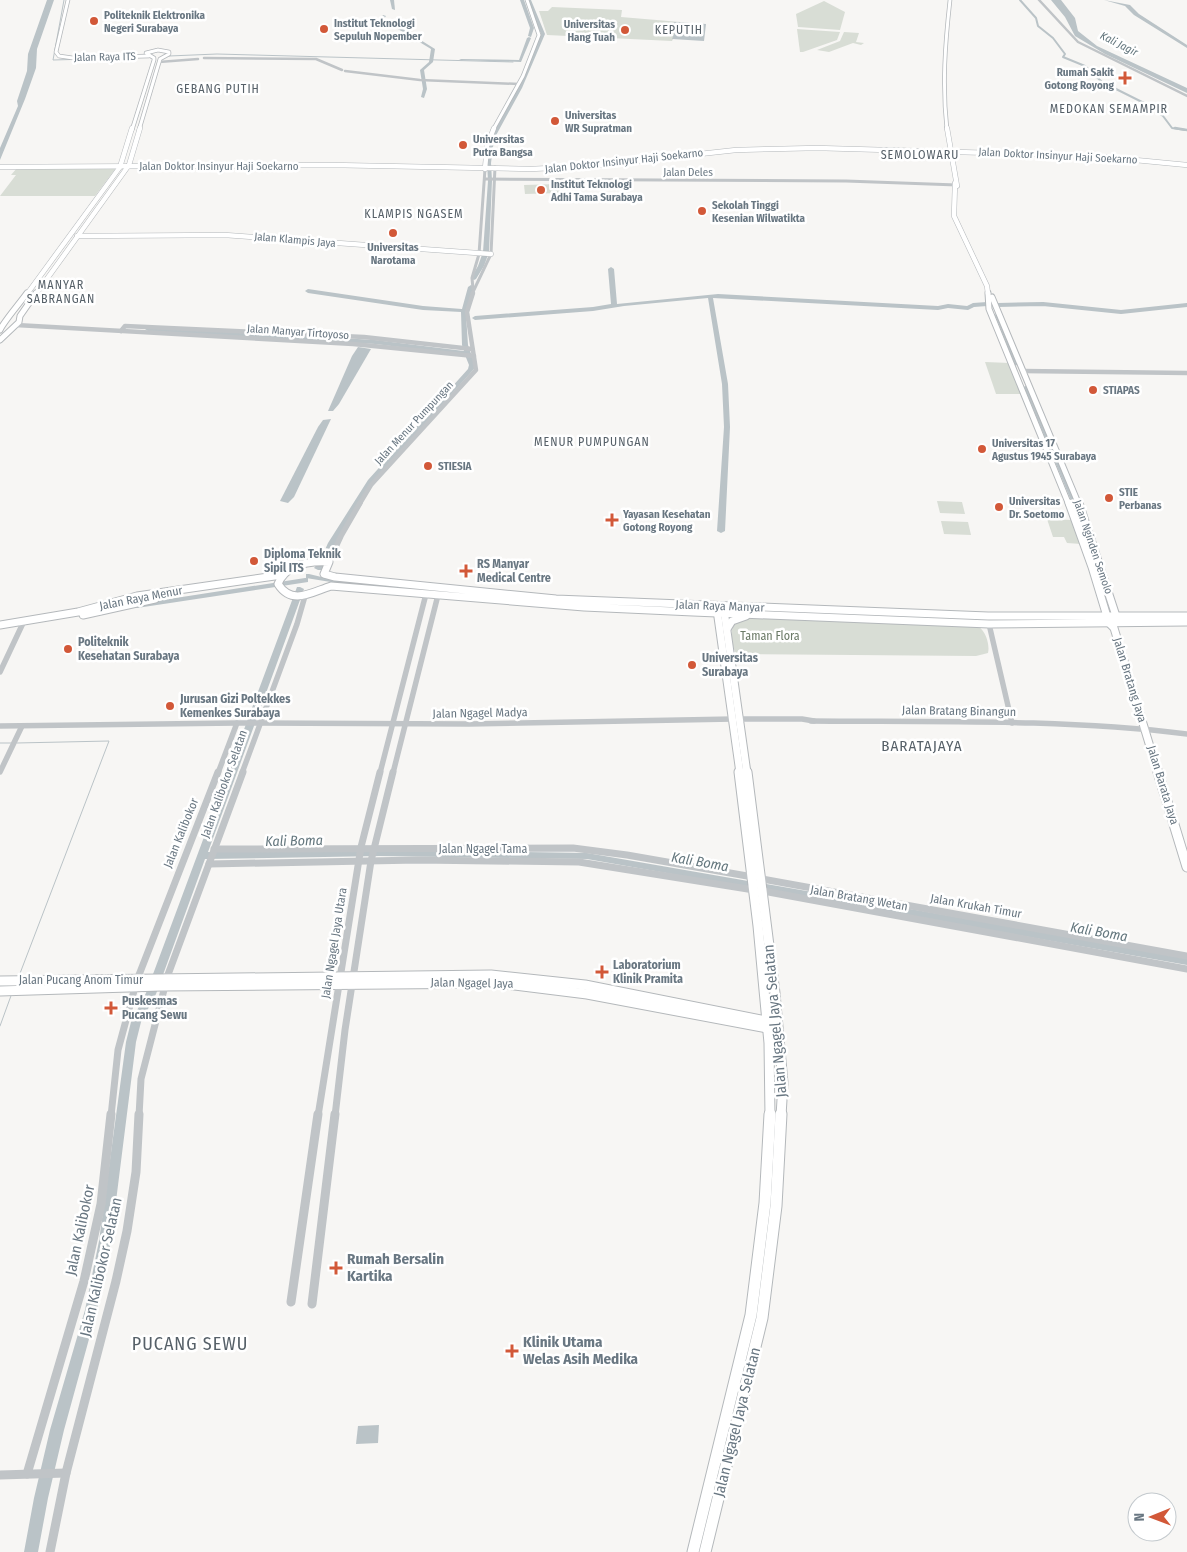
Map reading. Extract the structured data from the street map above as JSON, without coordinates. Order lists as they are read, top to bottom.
{
  "streets": {
    "main road": [
      "Jalan Raya ITS",
      "Jalan Doktor Insinyur Haji Soekarno",
      "Jalan Klampis Jaya",
      "Jalan Nginden Semolo",
      "Jalan Raya Menur",
      "Jalan Raya Manyar",
      "Jalan Bratang Jaya",
      "Jalan Barata Jaya",
      "Jalan Pucang Anom Timur",
      "Jalan Ngagel Jaya",
      "Jalan Ngagel Jaya Selatan"
    ],
    "street": [
      "Jalan Deles",
      "Jalan Manyar Tirtoyoso",
      "Jalan Menur Pumpungan",
      "Jalan Bratang Binangun",
      "Jalan Ngagel Madya",
      "Jalan Kalibokor Selatan",
      "Jalan Kalibokor",
      "Jalan Ngagel Tama",
      "Jalan Bratang Wetan",
      "Jalan Krukah Timur",
      "Jalan Ngagel Jaya Utara"
    ]
  },
  "crossings": [
    ["Jalan Klampis Jaya", "Jalan Menur Pumpungan"],
    ["Jalan Manyar Tirtoyoso", "Jalan Menur Pumpungan"],
    ["Jalan Menur Pumpungan", "Jalan Raya Menur"],
    ["Jalan Nginden Semolo", "Jalan Raya Manyar"],
    ["Jalan Nginden Semolo", "Jalan Bratang Jaya"],
    ["Jalan Raya Manyar", "Jalan Bratang Jaya"],
    ["Jalan Raya Manyar", "Jalan Ngagel Jaya Utara"],
    ["Jalan Raya Manyar", "Jalan Ngagel Jaya Selatan"],
    ["Jalan Bratang Jaya", "Jalan Bratang Binangun"],
    ["Jalan Bratang Jaya", "Jalan Barata Jaya"],
    ["Jalan Bratang Binangun", "Jalan Ngagel Madya"],
    ["Jalan Bratang Binangun", "Jalan Barata Jaya"],
    ["Jalan Bratang Binangun", "Jalan Ngagel Jaya Selatan"],
    ["Jalan Ngagel Madya", "Jalan Kalibokor Selatan"],
    ["Jalan Ngagel Madya", "Jalan Kalibokor"],
    ["Jalan Ngagel Madya", "Jalan Ngagel Jaya Utara"],
    ["Jalan Ngagel Madya", "Jalan Ngagel Jaya Selatan"],
    ["Jalan Kalibokor Selatan", "Jalan Ngagel Tama"],
    ["Jalan Kalibokor Selatan", "Jalan Pucang Anom Timur"],
    ["Jalan Kalibokor Selatan", "Jalan Ngagel Jaya"],
    ["Jalan Kalibokor", "Jalan Pucang Anom Timur"],
    ["Jalan Ngagel Tama", "Jalan Bratang Wetan"],
    ["Jalan Ngagel Tama", "Jalan Krukah Timur"],
    ["Jalan Ngagel Tama", "Jalan Ngagel Jaya Utara"],
    ["Jalan Ngagel Tama", "Jalan Ngagel Jaya Selatan"],
    ["Jalan Bratang Wetan", "Jalan Krukah Timur"],
    ["Jalan Bratang Wetan", "Jalan Ngagel Jaya Selatan"],
    ["Jalan Krukah Timur", "Jalan Ngagel Jaya Selatan"],
    ["Jalan Ngagel Jaya Utara", "Jalan Ngagel Jaya"],
    ["Jalan Pucang Anom Timur", "Jalan Ngagel Jaya"],
    ["Jalan Ngagel Jaya", "Jalan Ngagel Jaya Selatan"]
  ],
  "districts": [
    "KEPUTIH",
    "GEBANG PUTIH",
    "MEDOKAN SEMAMPIR",
    "SEMOLOWARU",
    "KLAMPIS NGASEM",
    "MANYAR SABRANGAN",
    "MENUR PUMPUNGAN",
    "BARATAJAYA",
    "PUCANG SEWU"
  ],
  "water": ["Kali Jagir", "Kali Boma"],
  "parks": ["Taman Flora"],
  "places": {
    "other": [
      "Politeknik Elektronika Negeri Surabaya",
      "Institut Teknologi Sepuluh Nopember",
      "Universitas Hang Tuah",
      "Universitas WR Supratman",
      "Universitas Putra Bangsa",
      "Institut Teknologi Adhi Tama Surabaya",
      "Sekolah Tinggi Kesenian Wilwatikta",
      "Universitas Narotama",
      "STIAPAS",
      "Universitas 17 Agustus 1945 Surabaya",
      "STIESIA",
      "STIE Perbanas",
      "Universitas Dr. Soetomo",
      "Diploma Teknik Sipil ITS",
      "Politeknik Kesehatan Surabaya",
      "Universitas Surabaya",
      "Jurusan Gizi Poltekkes Kemenkes Surabaya"
    ],
    "health": [
      "Rumah Sakit Gotong Royong",
      "Yayasan Kesehatan Gotong Royong",
      "RS Manyar Medical Centre",
      "Laboratorium Klinik Pramita",
      "Puskesmas Pucang Sewu",
      "Rumah Bersalin Kartika",
      "Klinik Utama Welas Asih Medika"
    ]
  },
  "north": "left"
}
